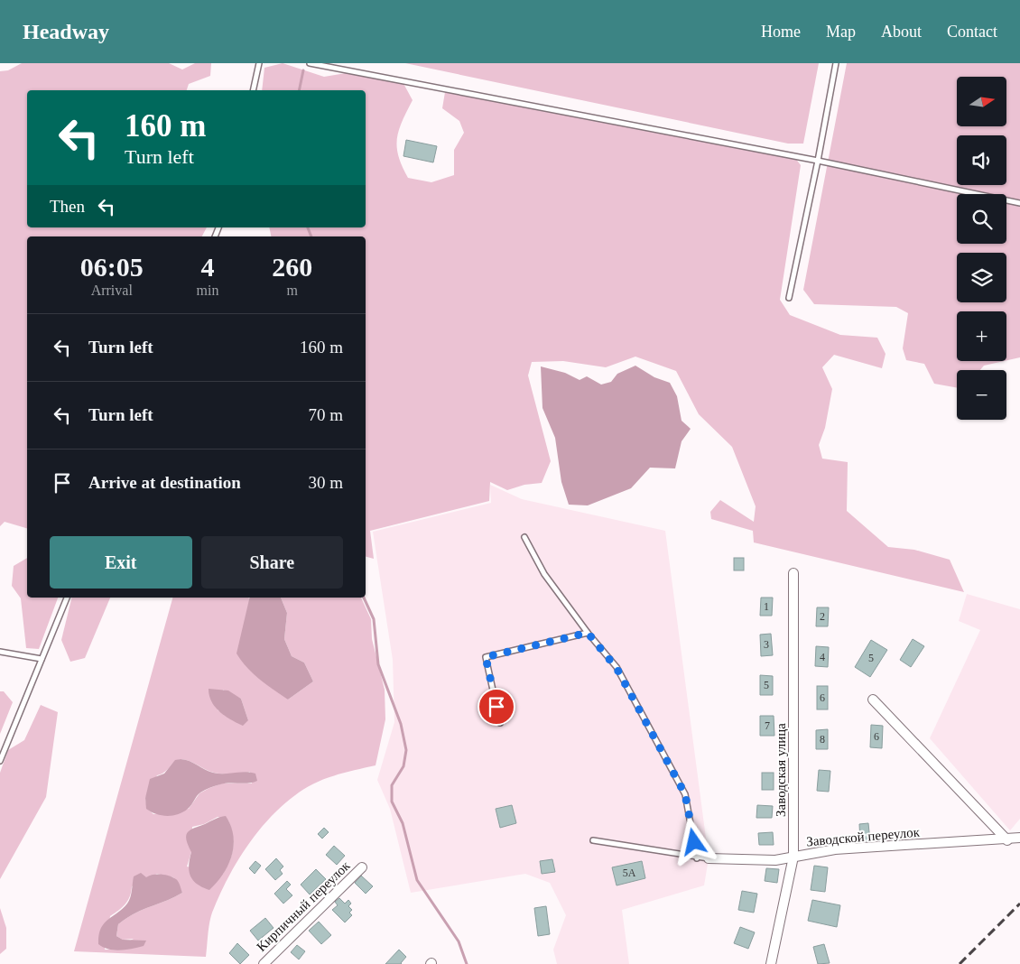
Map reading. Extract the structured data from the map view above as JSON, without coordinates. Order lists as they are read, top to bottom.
{
  "streets": {
    "street": ["Заводская улица", "Заводской переулок", "Кирпичный переулок"]
  },
  "crossings": [
    ["Заводская улица", "Заводской переулок"]
  ],
  "house_numbers": [
    "1",
    "2",
    "3",
    "4",
    "5",
    "5",
    "6",
    "7",
    "6",
    "8",
    "5А"
  ],
  "north": "right",
  "page": {
    "header": "Headway",
    "nav": [
      "Home",
      "Map",
      "About",
      "Contact"
    ],
    "map_buttons": ["+", "−"],
    "turn": ["160 m", "Turn left"],
    "then": "Then",
    "eta": [
      "06:05",
      "Arrival",
      "4",
      "min",
      "260",
      "m"
    ],
    "list": [
      {
        "name": "Turn left",
        "value": "160 m"
      },
      {
        "name": "Turn left",
        "value": "70 m"
      },
      {
        "name": "Arrive at destination",
        "value": "30 m"
      }
    ],
    "buttons": ["Exit", "Share"]
  }
}
